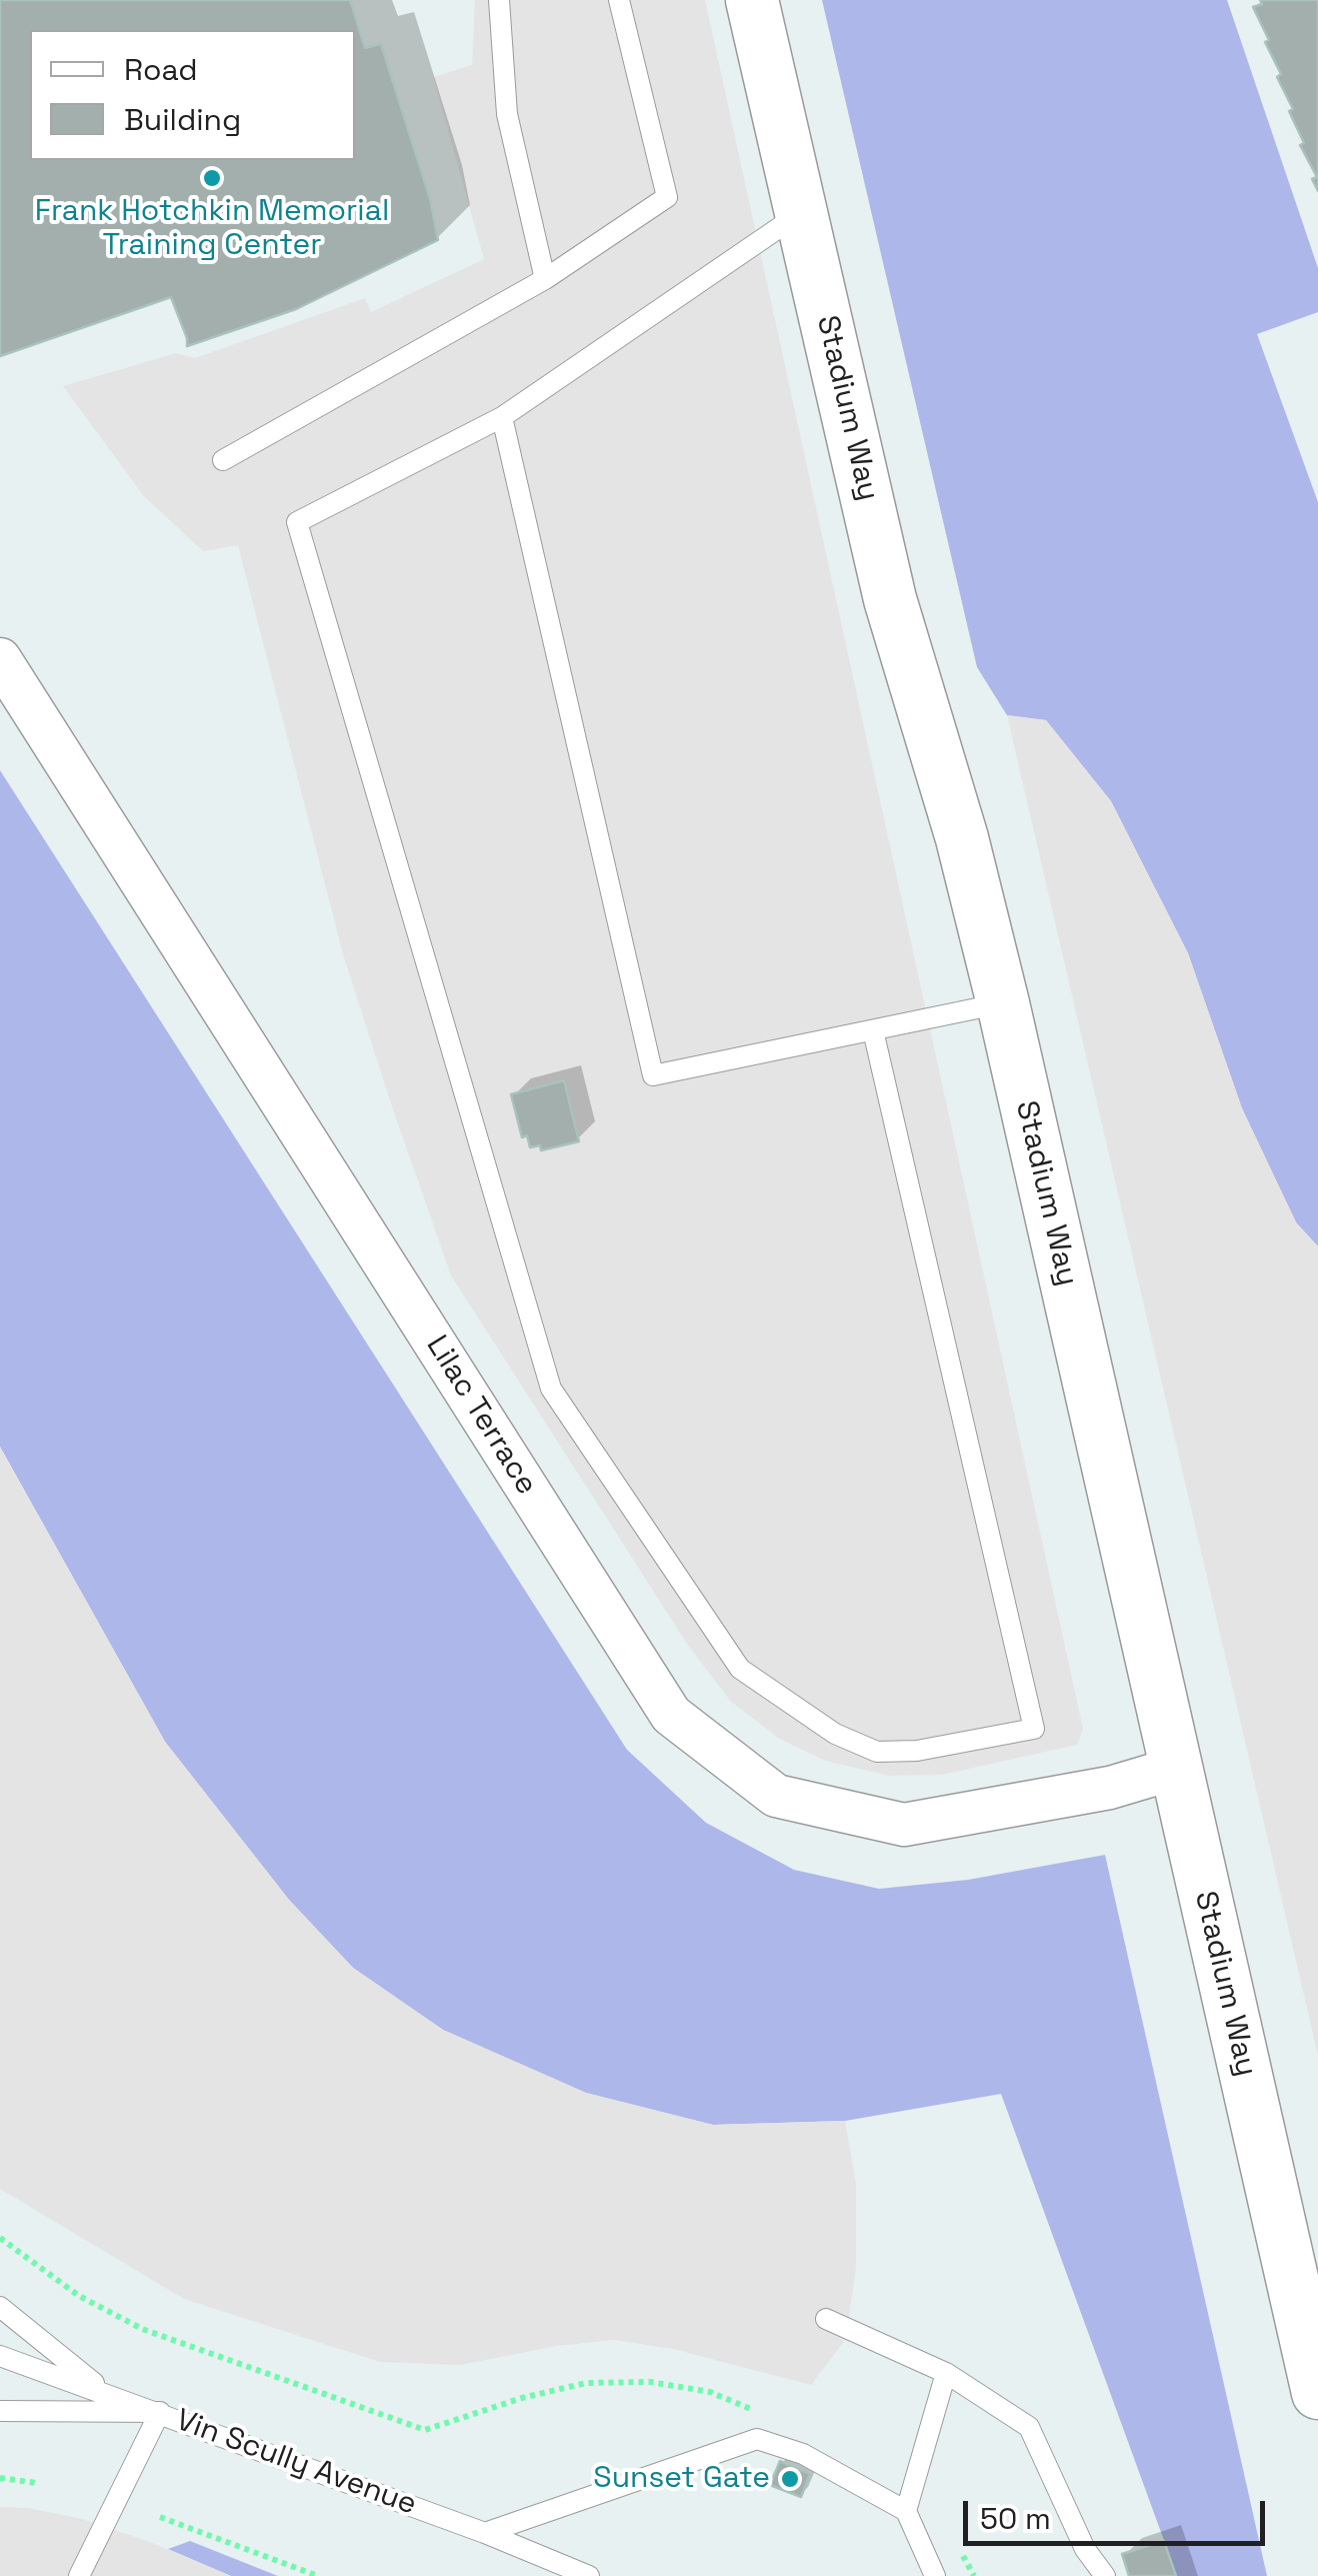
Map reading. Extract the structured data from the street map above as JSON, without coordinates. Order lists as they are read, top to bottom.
{
  "streets": {
    "street": ["Stadium Way", "Lilac Terrace"],
    "lane": ["Vin Scully Avenue"]
  },
  "crossings": [
    ["Stadium Way", "Lilac Terrace"]
  ],
  "places": ["Frank Hotchkin Memorial Training Center", "Sunset Gate"],
  "legend": ["Road", "Building"],
  "scale_bar": "50 m"
}
